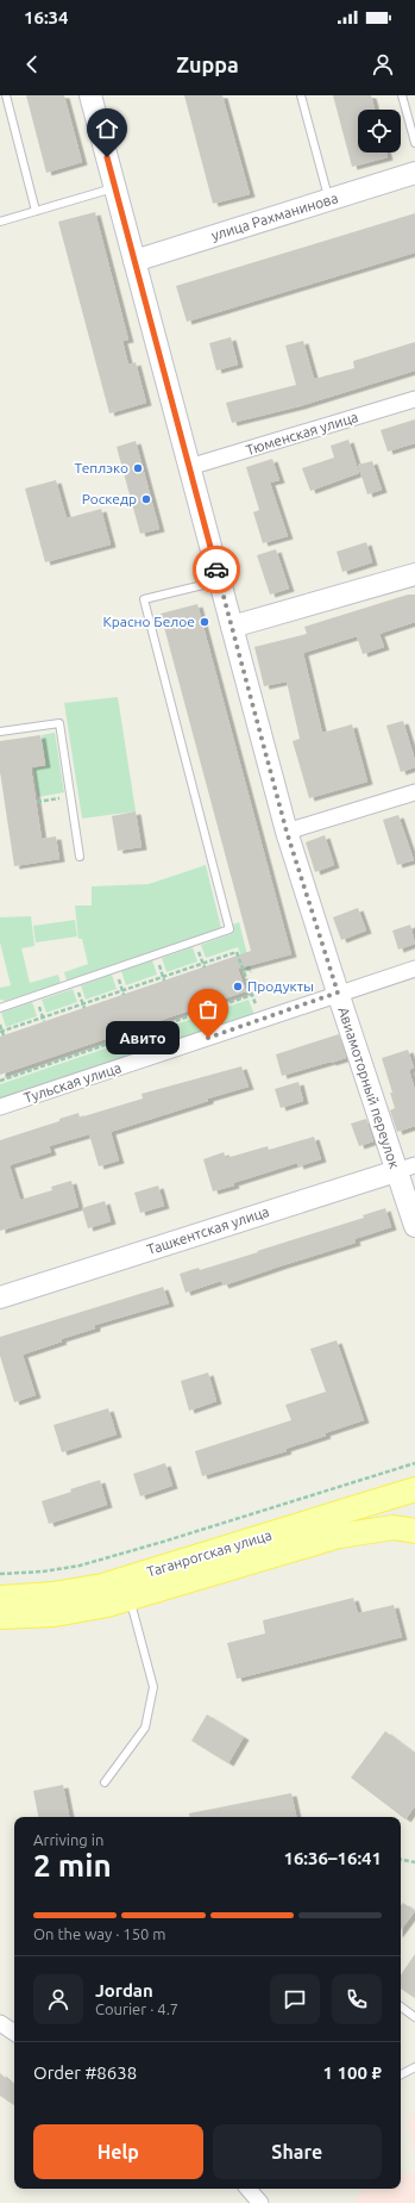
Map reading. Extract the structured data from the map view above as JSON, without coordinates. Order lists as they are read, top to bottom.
{
  "streets": {
    "main road": ["Таганрогская улица"],
    "street": [
      "улица Рахманинова",
      "Тюменская улица",
      "Тульская улица",
      "Авиамоторный переулок",
      "Ташкентская улица"
    ]
  },
  "crossings": [
    ["улица Рахманинова", "Авиамоторный переулок"],
    ["Тюменская улица", "Авиамоторный переулок"],
    ["Тульская улица", "Авиамоторный переулок"],
    ["Авиамоторный переулок", "Ташкентская улица"]
  ],
  "places": [
    "Теплэко",
    "Роскедр",
    "Красно Белое",
    "Продукты",
    "Авито"
  ],
  "page": {
    "status": "16:34",
    "header": "Zuppa",
    "bubble": "Авито",
    "heading": ["2 min", "Arriving in", "16:36–16:41"],
    "panel": [
      "Jordan",
      "Courier · 4.7",
      "Order #8638",
      "1 100 ₽"
    ],
    "bar": "On the way · 150 m",
    "buttons": ["Help", "Share"]
  }
}
